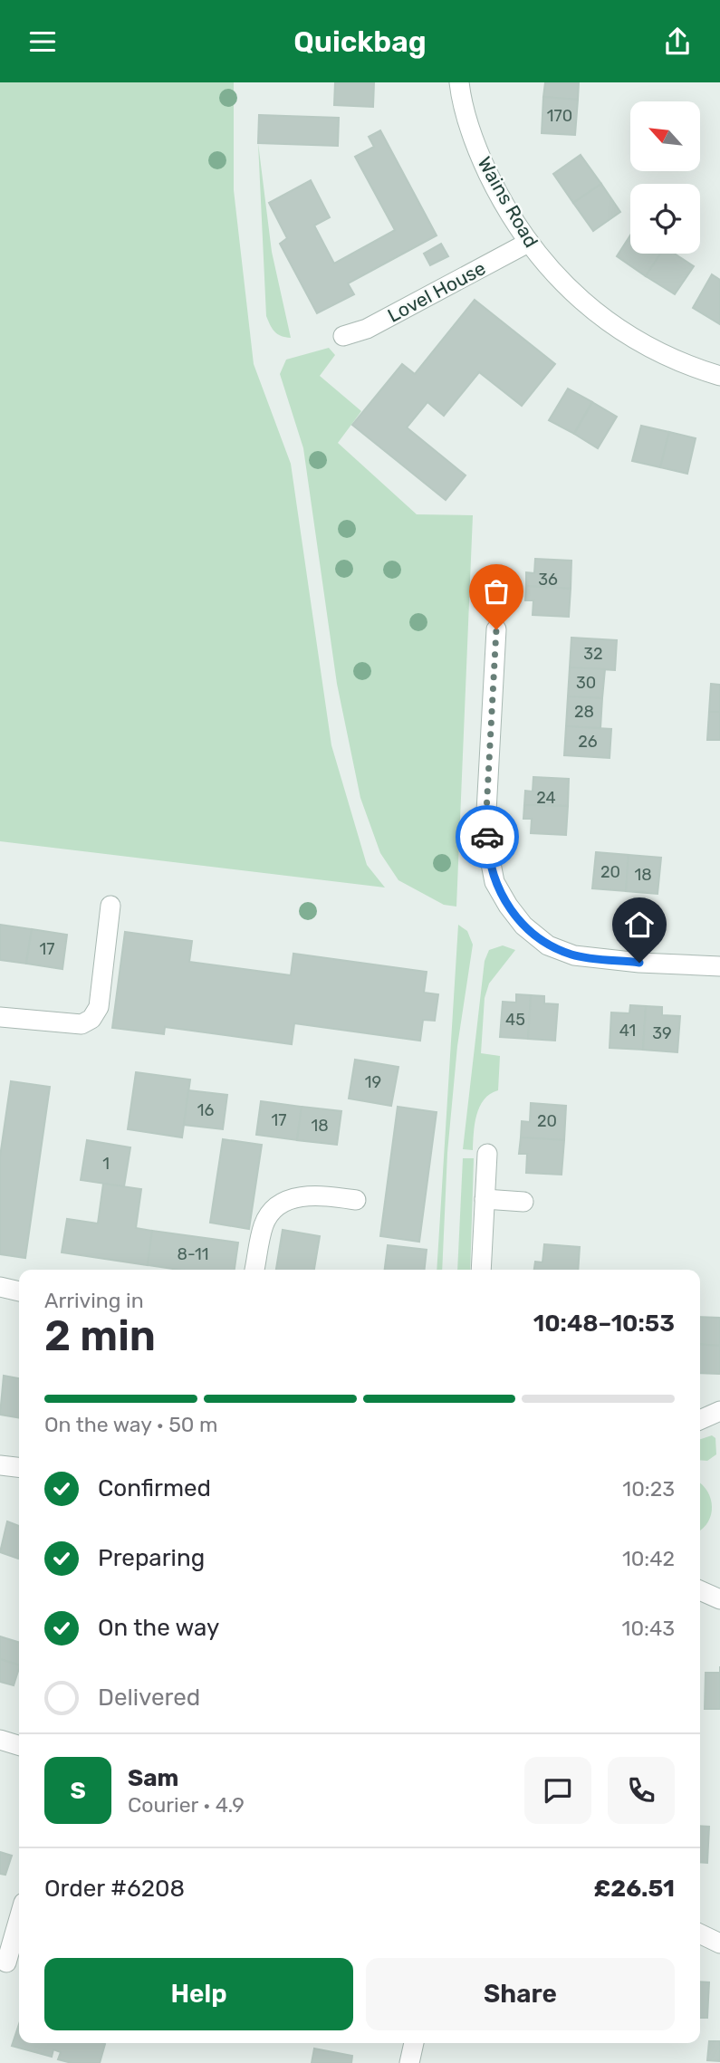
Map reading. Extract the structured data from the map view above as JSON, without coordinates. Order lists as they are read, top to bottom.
{
  "streets": {
    "street": ["Wains Road", "Lovel House"]
  },
  "crossings": [
    ["Wains Road", "Lovel House"]
  ],
  "house_numbers": [
    "170",
    "36",
    "32",
    "30",
    "28",
    "26",
    "24",
    "20",
    "18",
    "17",
    "45",
    "41",
    "39",
    "19",
    "16",
    "17",
    "20",
    "18",
    "1",
    "8-11"
  ],
  "north": "top left",
  "page": {
    "header": "Quickbag",
    "heading": ["2 min", "Arriving in", "10:48–10:53"],
    "panel": [
      "Sam",
      "Courier · 4.9",
      "Order #6208",
      "£26.51"
    ],
    "bar": "On the way · 50 m",
    "list": [
      ["Confirmed", "10:23"],
      ["Preparing", "10:42"],
      ["On the way", "10:43"],
      "Delivered"
    ],
    "round": "S",
    "buttons": ["Help", "Share"]
  }
}
